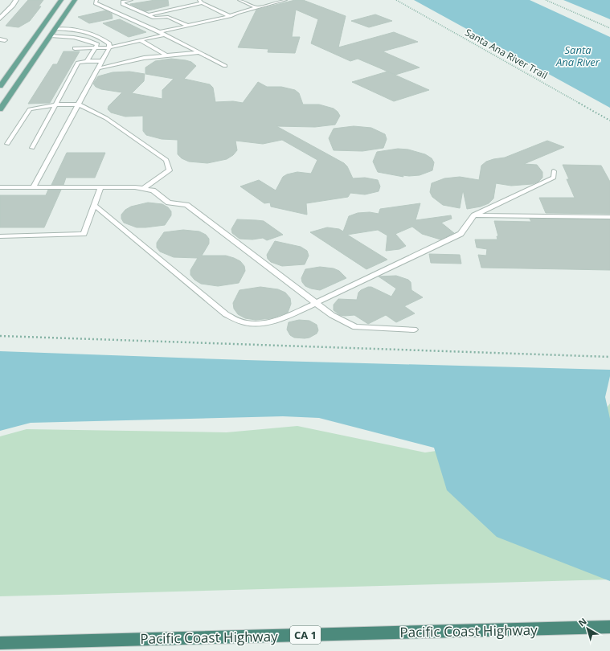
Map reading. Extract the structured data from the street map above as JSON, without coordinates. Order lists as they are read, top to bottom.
{
  "streets": {
    "highway": ["Pacific Coast Highway", "CA 1"],
    "path": ["Santa Ana River Trail"]
  },
  "water": ["Santa Ana River"],
  "north": "top left"
}
